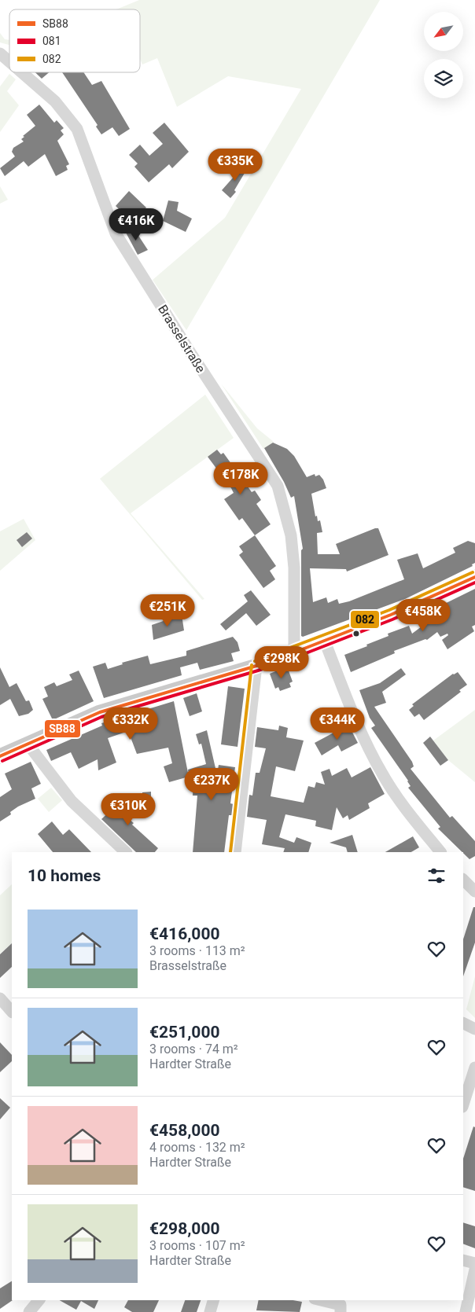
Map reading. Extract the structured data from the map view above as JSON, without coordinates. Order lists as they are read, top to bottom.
{
  "streets": {
    "street": ["Brasselstraße"]
  },
  "lines": ["transit line 082", "transit line SB88", "transit line 081"],
  "legend": ["SB88", "081", "082"],
  "north": "bottom left",
  "page": {
    "price": [
      "€335K",
      "€416K",
      "€178K",
      "€251K",
      "€458K",
      "€298K",
      "€332K",
      "€344K",
      "€237K",
      "€310K"
    ],
    "heading": "10 homes",
    "list": [
      {
        "name": "€416,000",
        "note": "3 rooms · 113 m² · Brasselstraße"
      },
      {
        "name": "€251,000",
        "note": "3 rooms · 74 m² · Hardter Straße"
      },
      {
        "name": "€458,000",
        "note": "4 rooms · 132 m² · Hardter Straße"
      },
      {
        "name": "€298,000",
        "note": "3 rooms · 107 m² · Hardter Straße"
      }
    ]
  }
}
